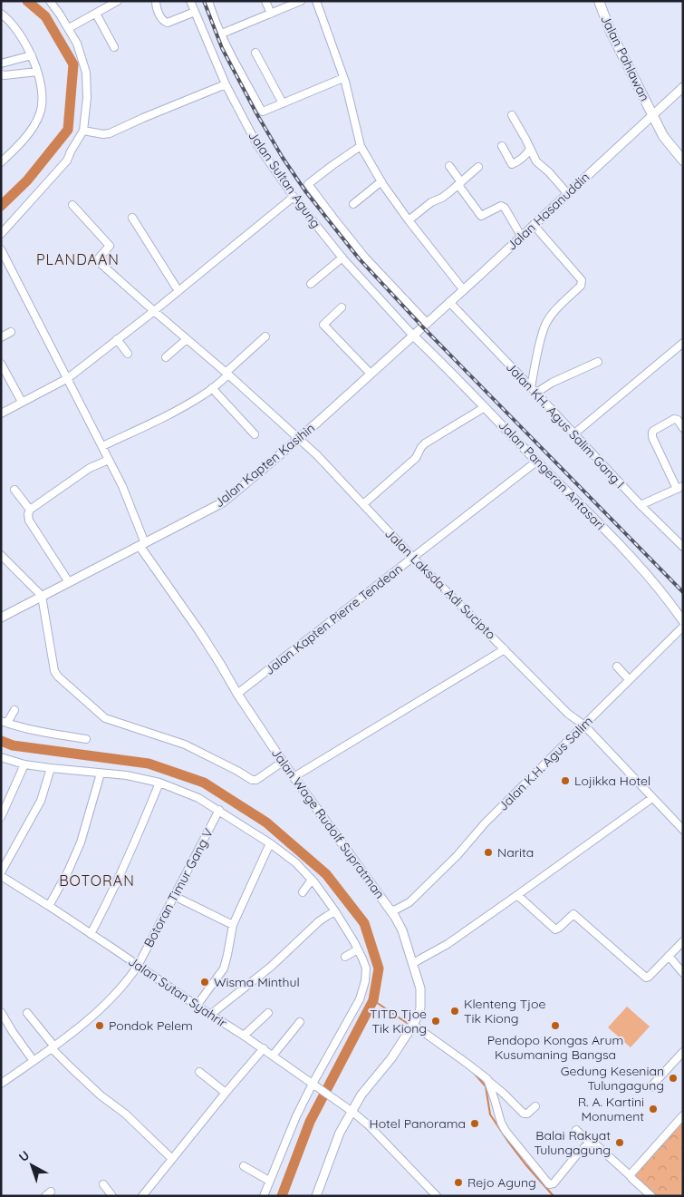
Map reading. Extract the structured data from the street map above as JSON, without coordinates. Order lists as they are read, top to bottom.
{
  "streets": {
    "highway": ["Jalan Pahlawan"],
    "main road": [
      "Jalan Hasanuddin",
      "Jalan Kapten Kasihin",
      "Jalan Pangeran Antasari",
      "Jalan Wage Rudolf Supratman"
    ],
    "street": [
      "Jalan Sultan Agung",
      "Jalan KH. Agus Salim Gang I",
      "Jalan Laksda. Adi Sucipto",
      "Jalan Kapten Pierre Tendean",
      "Jalan K.H. Agus Salim",
      "Botoran Timur Gang V",
      "Jalan Sutan Syahrir"
    ]
  },
  "crossings": [
    ["Jalan Pahlawan", "Jalan Hasanuddin"],
    ["Jalan Sultan Agung", "Jalan Hasanuddin"],
    ["Jalan Sultan Agung", "Jalan Kapten Kasihin"],
    ["Jalan Sultan Agung", "Jalan Pangeran Antasari"],
    ["Jalan Hasanuddin", "Jalan KH. Agus Salim Gang I"],
    ["Jalan Hasanuddin", "Jalan Kapten Kasihin"],
    ["Jalan Hasanuddin", "Jalan Pangeran Antasari"],
    ["Jalan Kapten Kasihin", "Jalan Pangeran Antasari"],
    ["Jalan Kapten Kasihin", "Jalan Laksda. Adi Sucipto"],
    ["Jalan Kapten Kasihin", "Jalan Wage Rudolf Supratman"],
    ["Jalan Pangeran Antasari", "Jalan Kapten Pierre Tendean"],
    ["Jalan Laksda. Adi Sucipto", "Jalan Kapten Pierre Tendean"],
    ["Jalan Laksda. Adi Sucipto", "Jalan K.H. Agus Salim"],
    ["Jalan Kapten Pierre Tendean", "Jalan Wage Rudolf Supratman"],
    ["Jalan K.H. Agus Salim", "Jalan Wage Rudolf Supratman"],
    ["Jalan Wage Rudolf Supratman", "Jalan Sutan Syahrir"],
    ["Botoran Timur Gang V", "Jalan Sutan Syahrir"]
  ],
  "districts": ["PLANDAAN", "BOTORAN"],
  "places": [
    "Lojikka Hotel",
    "Narita",
    "Wisma Minthul",
    "Klenteng Tjoe Tik Kiong",
    "TITD Tjoe Tik Kiong",
    "Pondok Pelem",
    "Pendopo Kongas Arum Kusumaning Bangsa",
    "Gedung Kesenian Tulungagung",
    "R. A. Kartini Monument",
    "Hotel Panorama",
    "Balai Rakyat Tulungagung",
    "Rejo Agung"
  ],
  "north": "top left"
}
